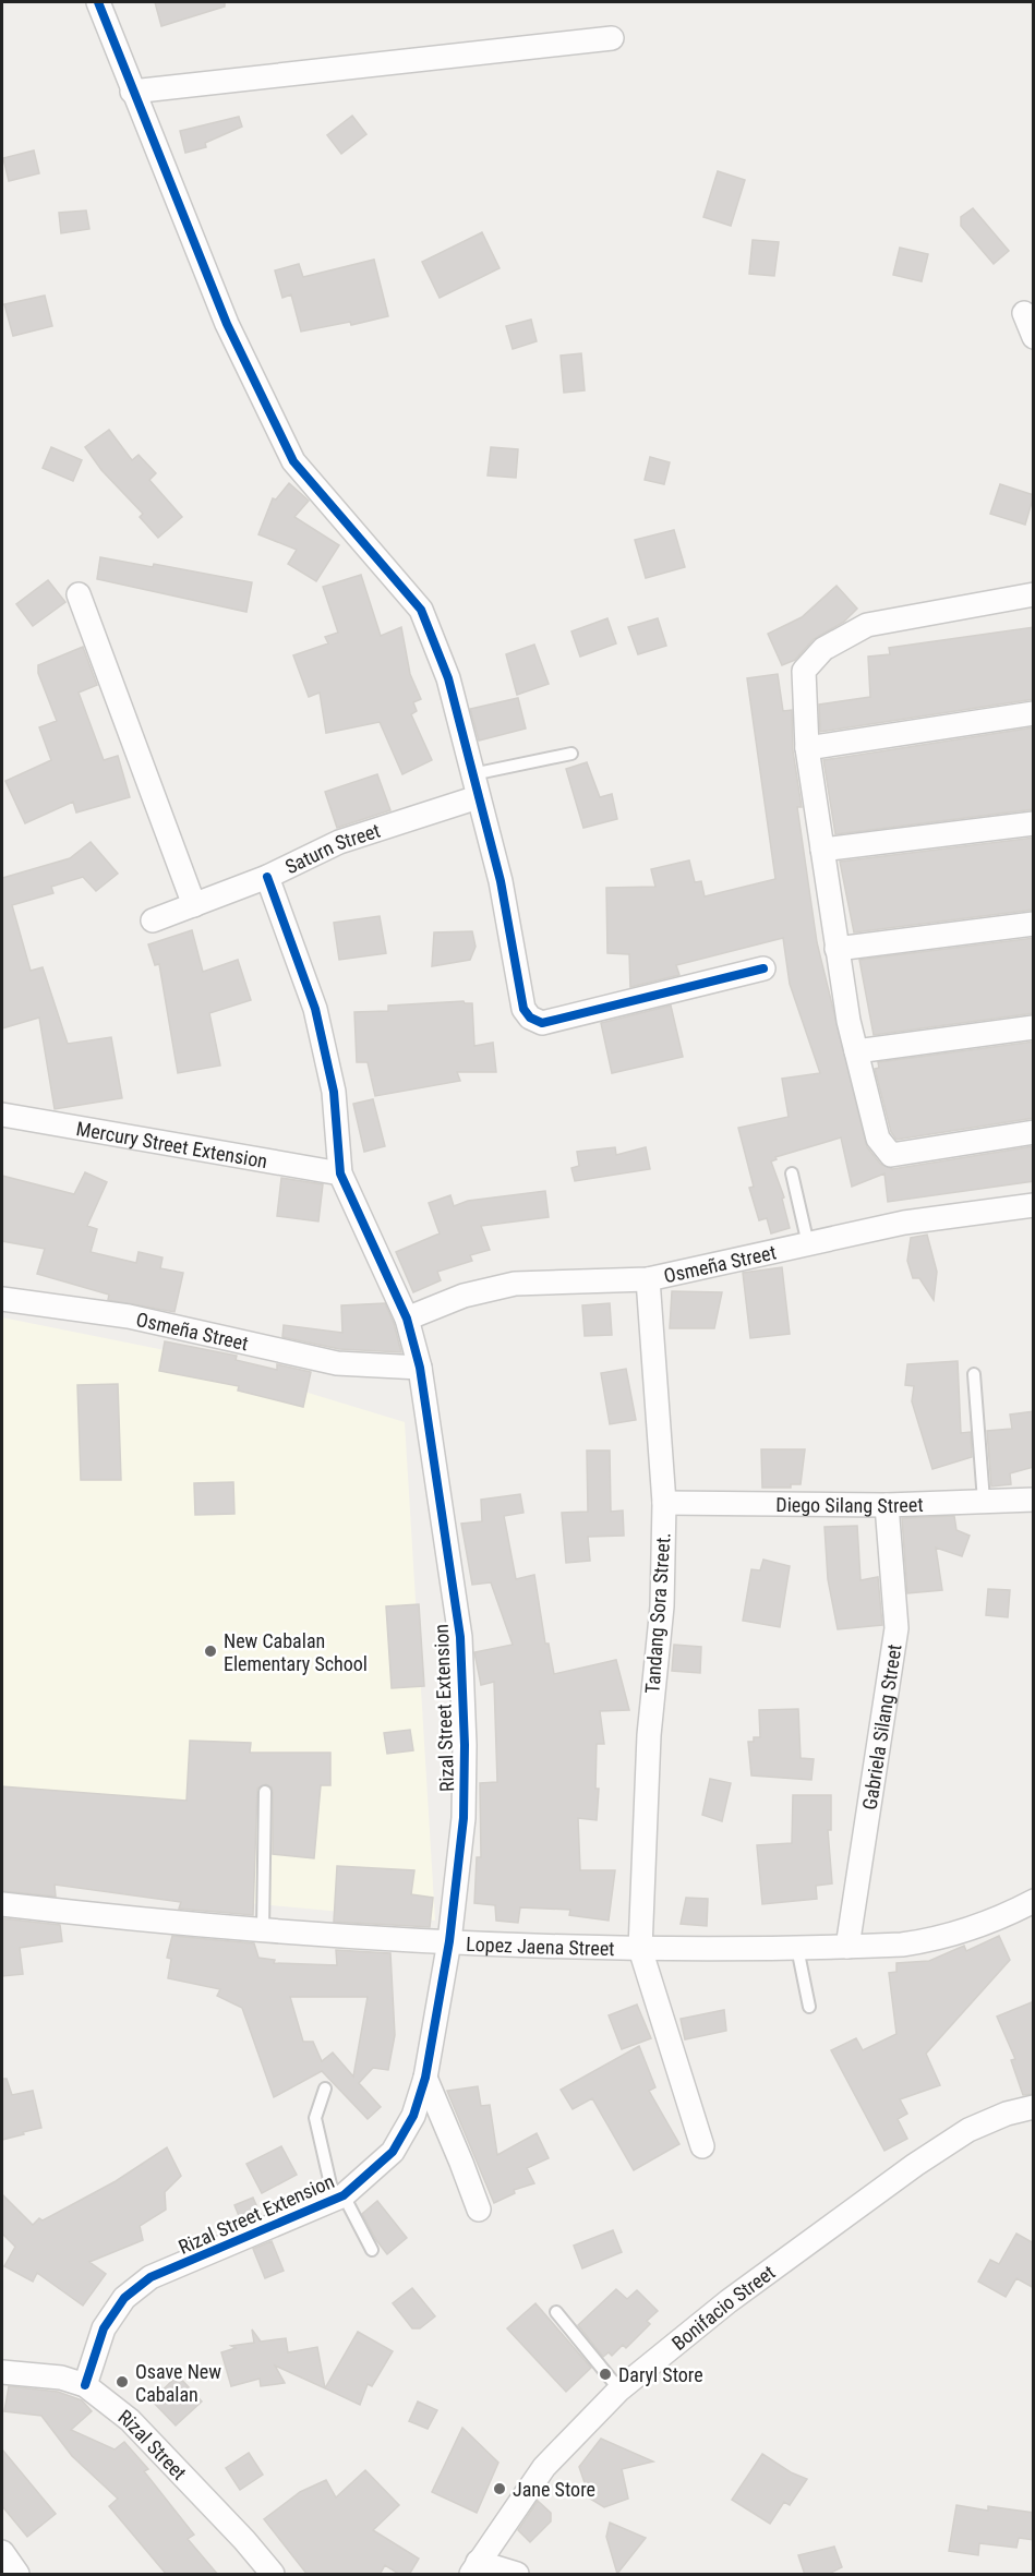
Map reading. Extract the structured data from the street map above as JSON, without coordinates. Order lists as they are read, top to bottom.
{
  "streets": {
    "street": [
      "Saturn Street",
      "Mercury Street Extension",
      "Osmeña Street",
      "Diego Silang Street",
      "Tandang Sora Street.",
      "Rizal Street Extension",
      "Gabriela Silang Street",
      "Lopez Jaena Street",
      "Bonifacio Street",
      "Rizal Street"
    ]
  },
  "crossings": [
    ["Saturn Street", "Rizal Street Extension"],
    ["Mercury Street Extension", "Rizal Street Extension"],
    ["Osmeña Street", "Tandang Sora Street."],
    ["Osmeña Street", "Rizal Street Extension"],
    ["Diego Silang Street", "Tandang Sora Street."],
    ["Diego Silang Street", "Gabriela Silang Street"],
    ["Tandang Sora Street.", "Lopez Jaena Street"],
    ["Rizal Street Extension", "Lopez Jaena Street"],
    ["Rizal Street Extension", "Rizal Street"],
    ["Gabriela Silang Street", "Lopez Jaena Street"]
  ],
  "places": [
    "New Cabalan Elementary School",
    "Daryl Store",
    "Osave New Cabalan",
    "Jane Store"
  ]
}
